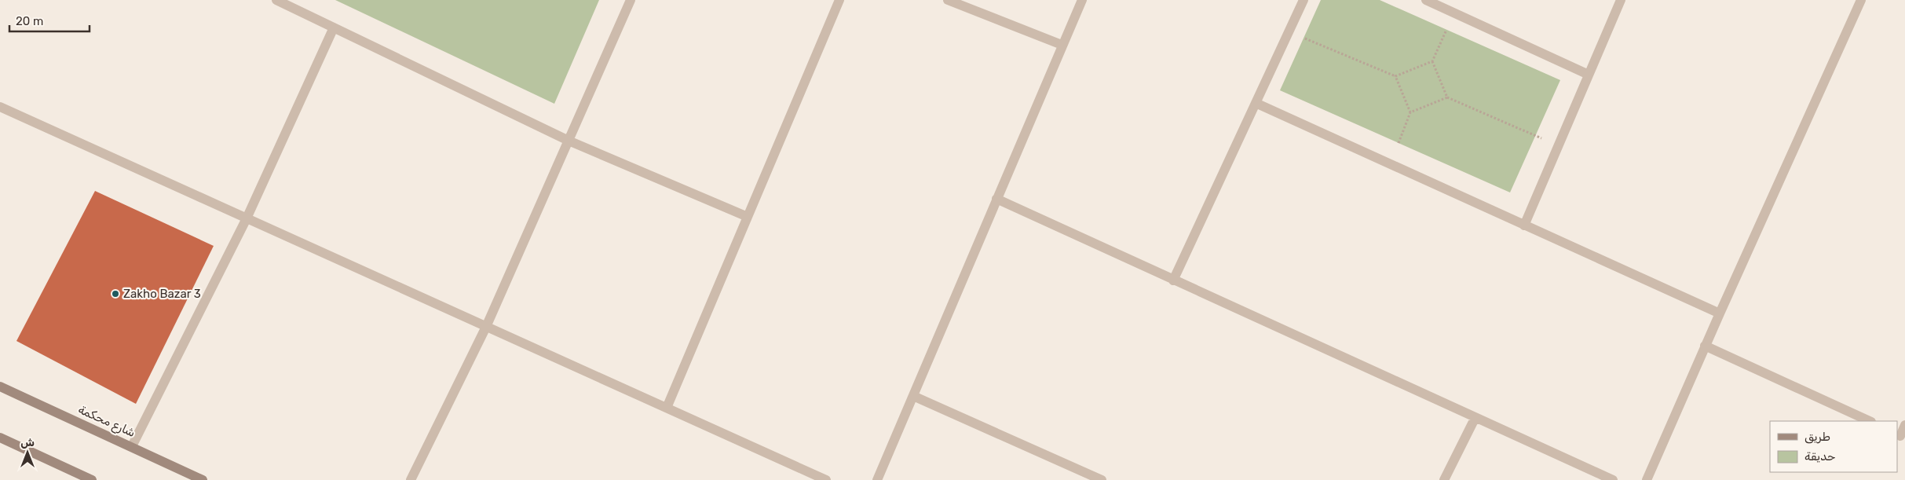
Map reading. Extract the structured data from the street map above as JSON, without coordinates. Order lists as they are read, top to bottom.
{
  "streets": {
    "main road": ["شارع محكمة"]
  },
  "places": ["Zakho Bazar 3"],
  "legend": ["طريق", "حديقة"],
  "scale_bar": "20 m",
  "north": "top"
}
